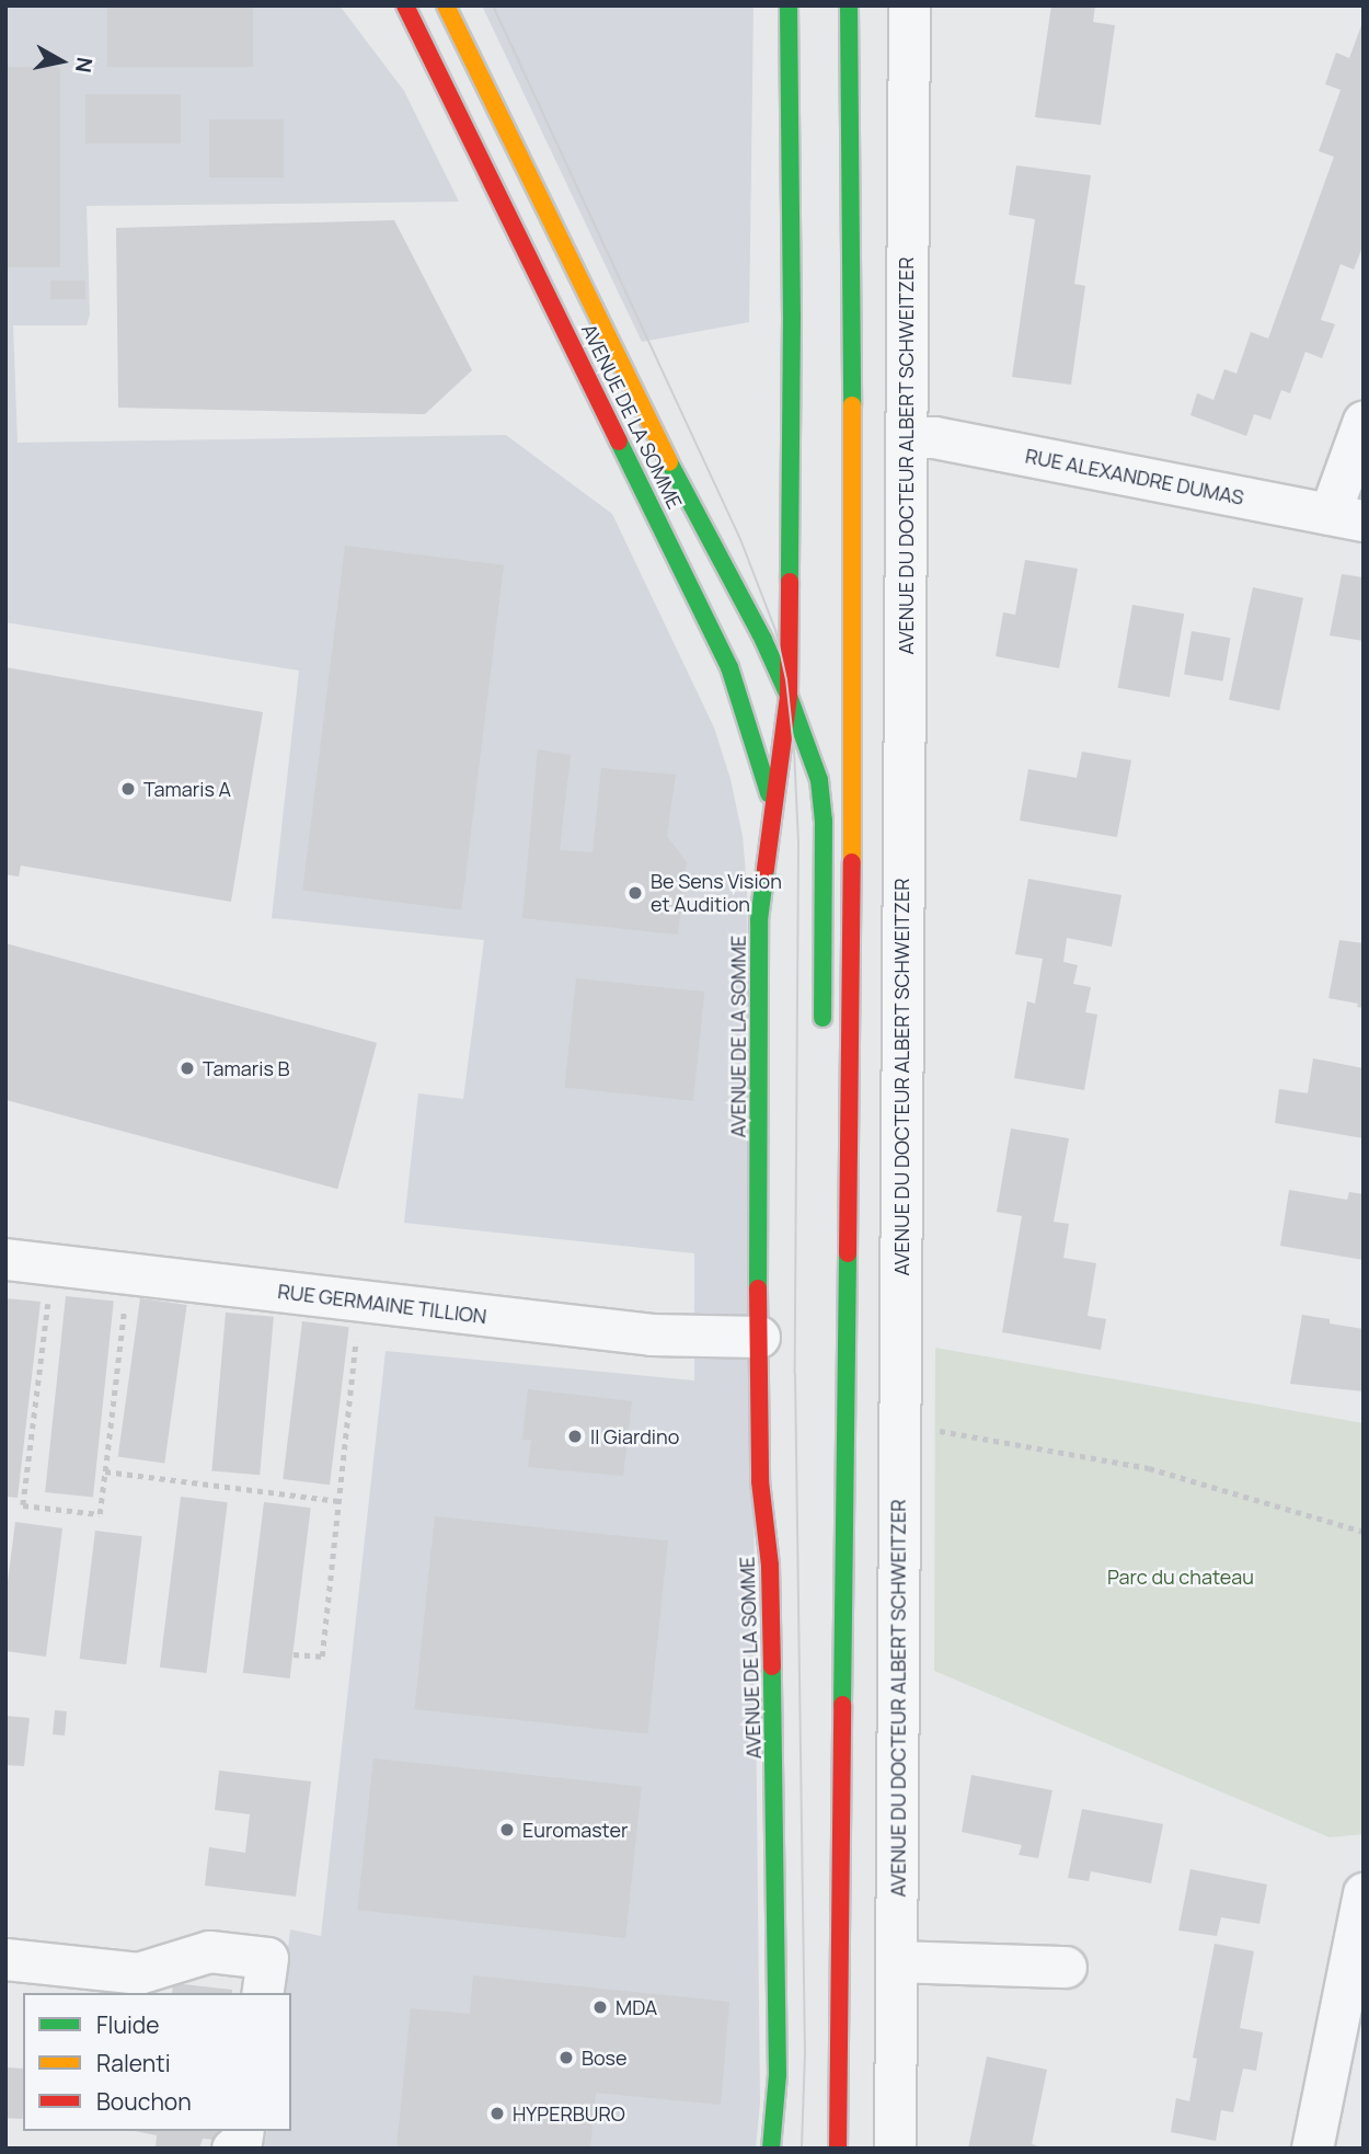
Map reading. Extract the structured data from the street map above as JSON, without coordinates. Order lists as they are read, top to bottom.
{
  "streets": {
    "main road": ["AVENUE DE LA SOMME"],
    "street": ["AVENUE DU DOCTEUR ALBERT SCHWEITZER", "RUE ALEXANDRE DUMAS", "RUE GERMAINE TILLION"]
  },
  "crossings": [
    ["AVENUE DE LA SOMME", "RUE GERMAINE TILLION"],
    ["AVENUE DU DOCTEUR ALBERT SCHWEITZER", "RUE ALEXANDRE DUMAS"]
  ],
  "parks": ["Parc du chateau"],
  "places": [
    "Tamaris A",
    "Be Sens Vision et Audition",
    "Tamaris B",
    "Il Giardino",
    "Euromaster",
    "MDA",
    "Bose",
    "HYPERBURO"
  ],
  "legend": ["Fluide", "Ralenti", "Bouchon"],
  "north": "right"
}
